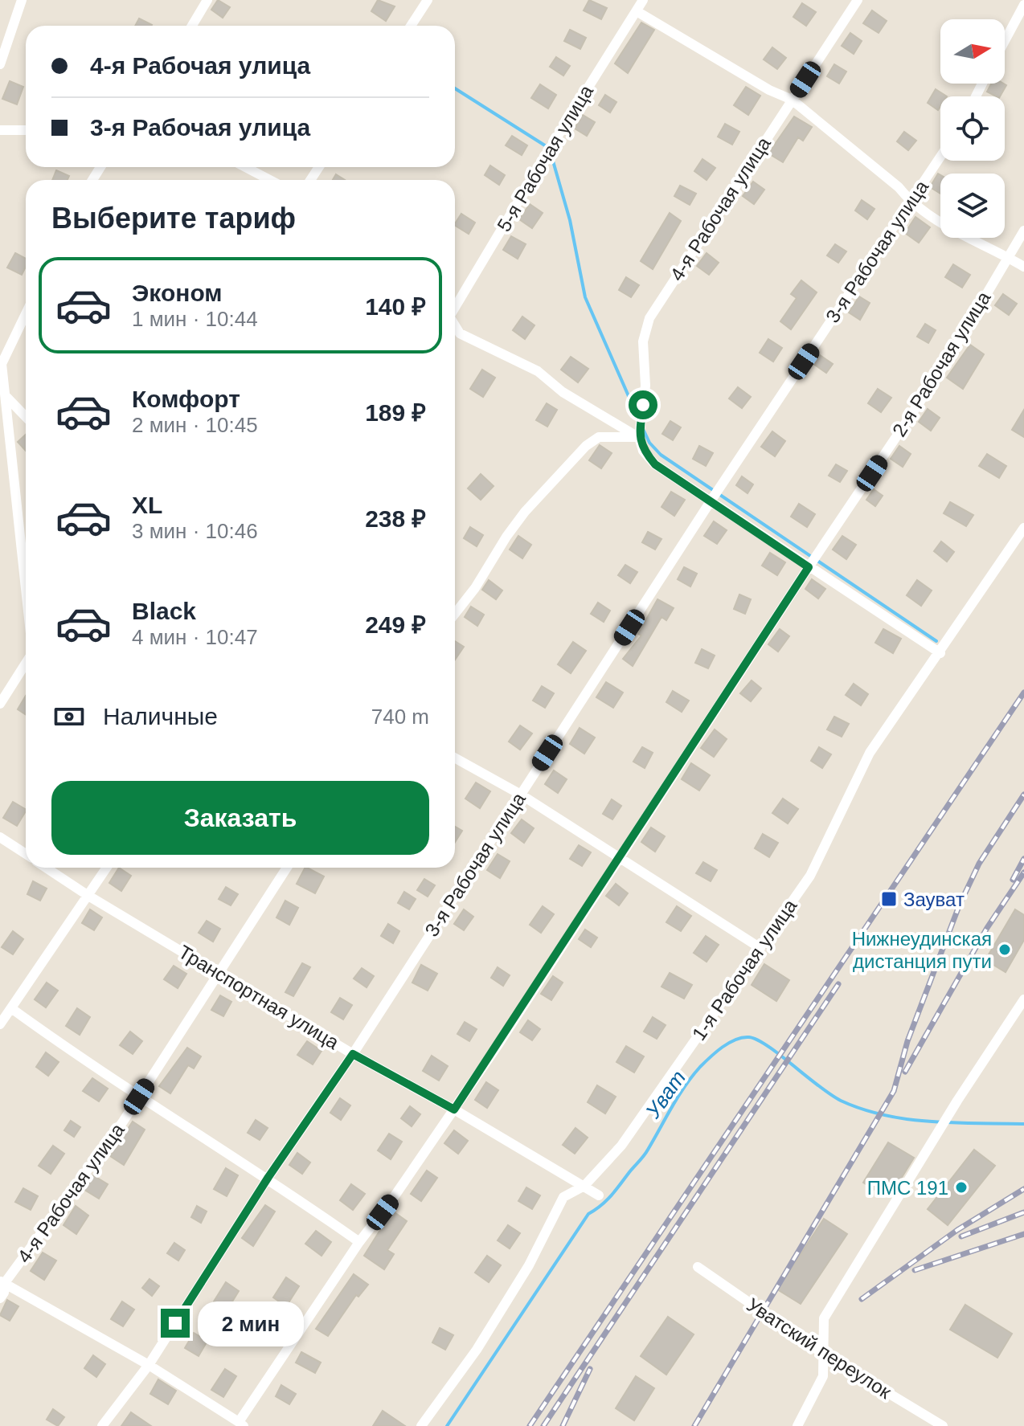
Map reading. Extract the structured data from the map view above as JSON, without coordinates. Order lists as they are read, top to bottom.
{
  "streets": {
    "street": [
      "5-я Рабочая улица",
      "4-я Рабочая улица",
      "3-я Рабочая улица",
      "2-я Рабочая улица",
      "1-я Рабочая улица",
      "Транспортная улица",
      "Уватский переулок"
    ]
  },
  "crossings": [
    ["4-я Рабочая улица", "Транспортная улица"],
    ["3-я Рабочая улица", "Транспортная улица"],
    ["2-я Рабочая улица", "Транспортная улица"],
    ["1-я Рабочая улица", "Транспортная улица"]
  ],
  "water": ["Уват"],
  "places": {
    "transit": ["Зауват"],
    "other": ["Нижнеудинская дистанция пути", "ПМС 191"]
  },
  "north": "right",
  "page": {
    "banner": ["4-я Рабочая улица", "3-я Рабочая улица"],
    "heading": "Выберите тариф",
    "list": [
      {
        "name": "Эконом",
        "note": "1 мин · 10:44",
        "value": "140 ₽"
      },
      {
        "name": "Комфорт",
        "note": "2 мин · 10:45",
        "value": "189 ₽"
      },
      {
        "name": "XL",
        "note": "3 мин · 10:46",
        "value": "238 ₽"
      },
      {
        "name": "Black",
        "note": "4 мин · 10:47",
        "value": "249 ₽"
      }
    ],
    "pay": ["Наличные", "740 m"],
    "buttons": "Заказать",
    "bubble": "2 мин"
  }
}
